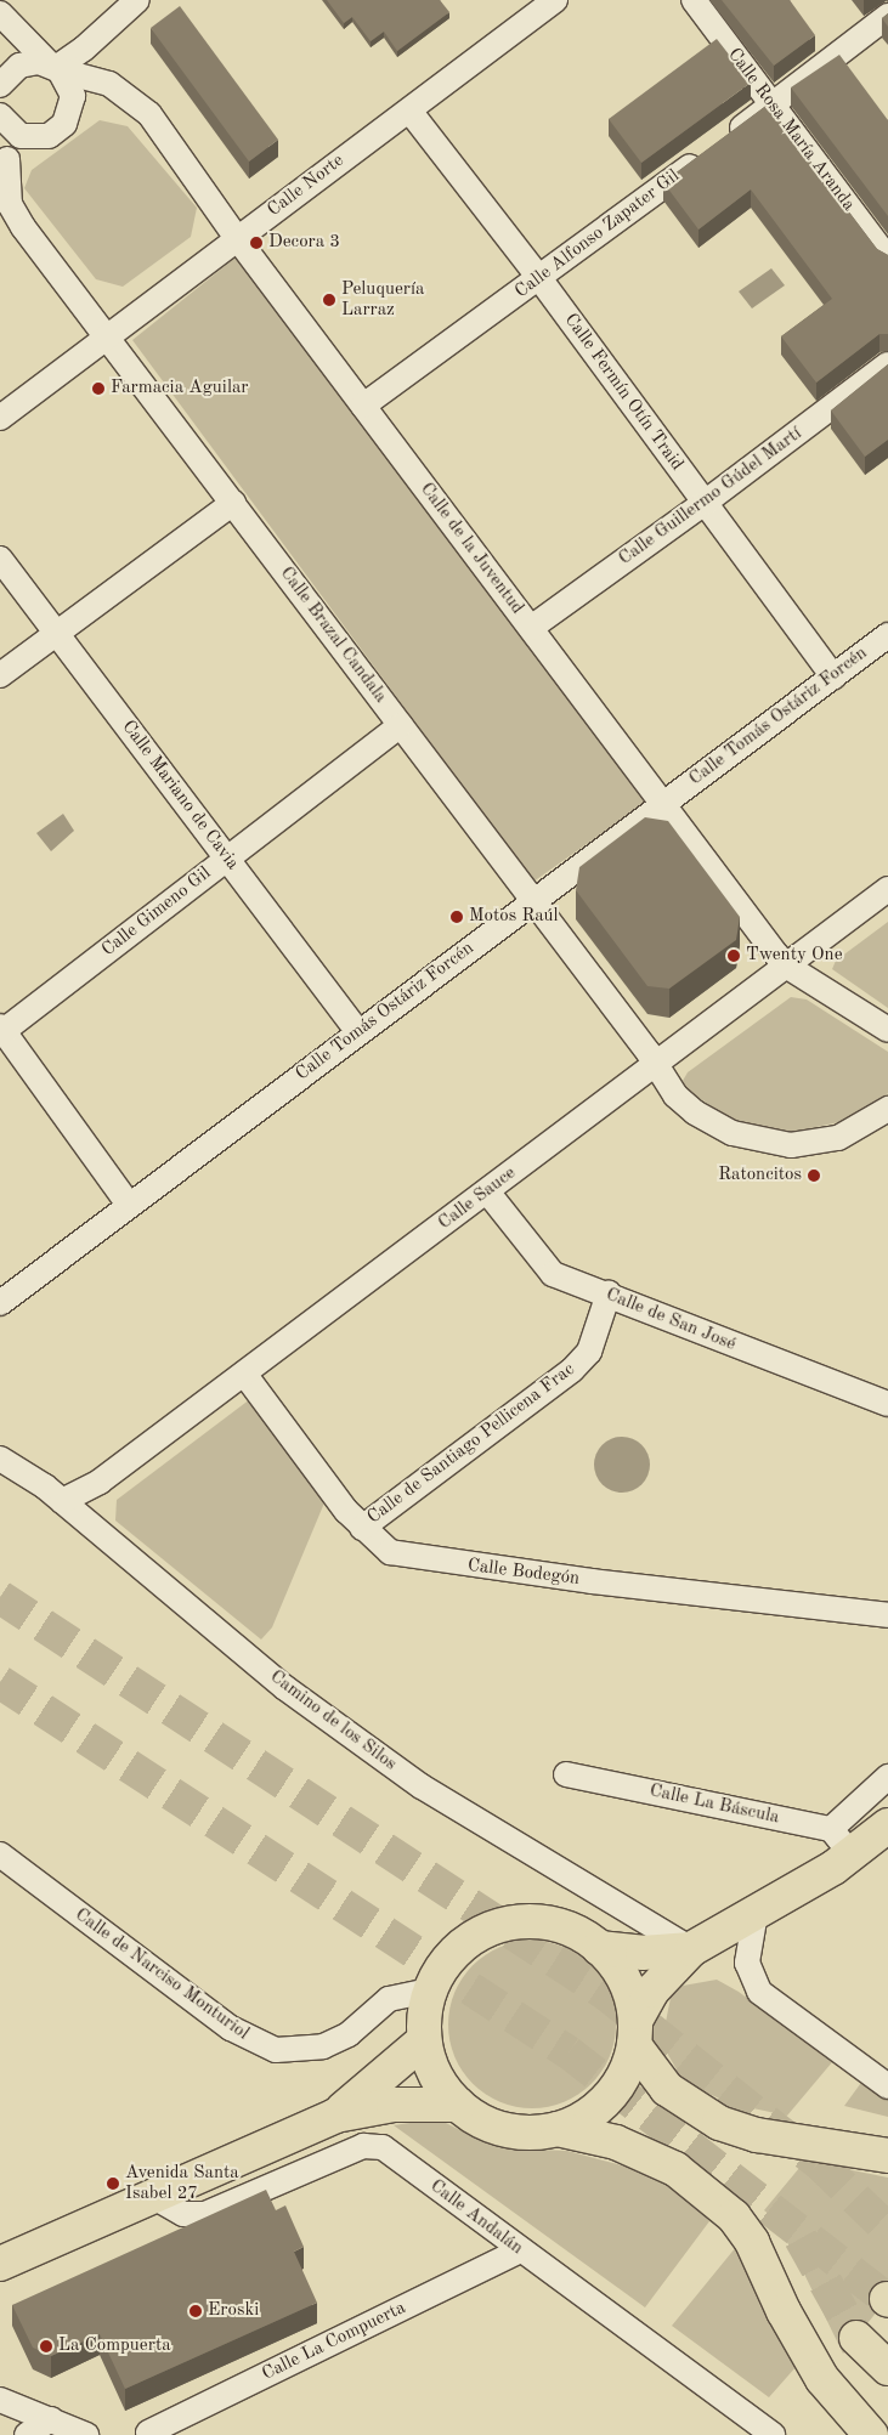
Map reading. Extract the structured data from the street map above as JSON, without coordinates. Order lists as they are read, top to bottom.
{
  "streets": {
    "street": [
      "Calle Rosa María Aranda",
      "Calle Norte",
      "Calle Alfonso Zapater Gil",
      "Calle Fermín Otín Traid",
      "Calle Guillermo Gúdel Martí",
      "Calle de la Juventud",
      "Calle Brazal Candala",
      "Calle Tomás Ostáriz Forcén",
      "Calle Mariano de Cavia",
      "Calle Gimeno Gil",
      "Calle Sauce",
      "Calle de San José",
      "Calle de Santiago Pellicena Frac",
      "Calle Bodegón",
      "Camino de los Silos",
      "Calle La Báscula",
      "Calle de Narciso Monturiol",
      "Calle Andalán",
      "Calle La Compuerta"
    ]
  },
  "crossings": [
    ["Calle Rosa María Aranda", "Calle Alfonso Zapater Gil"],
    ["Calle Norte", "Calle Fermín Otín Traid"],
    ["Calle Norte", "Calle de la Juventud"],
    ["Calle Norte", "Calle Brazal Candala"],
    ["Calle Alfonso Zapater Gil", "Calle Fermín Otín Traid"],
    ["Calle Alfonso Zapater Gil", "Calle de la Juventud"],
    ["Calle Fermín Otín Traid", "Calle Guillermo Gúdel Martí"],
    ["Calle Fermín Otín Traid", "Calle Tomás Ostáriz Forcén"],
    ["Calle Guillermo Gúdel Martí", "Calle de la Juventud"],
    ["Calle de la Juventud", "Calle Tomás Ostáriz Forcén"],
    ["Calle de la Juventud", "Calle Sauce"],
    ["Calle Brazal Candala", "Calle Tomás Ostáriz Forcén"],
    ["Calle Brazal Candala", "Calle Gimeno Gil"],
    ["Calle Brazal Candala", "Calle Sauce"],
    ["Calle Tomás Ostáriz Forcén", "Calle Mariano de Cavia"],
    ["Calle Mariano de Cavia", "Calle Gimeno Gil"],
    ["Calle Sauce", "Calle de San José"],
    ["Calle Sauce", "Calle Bodegón"],
    ["Calle Sauce", "Camino de los Silos"],
    ["Calle de San José", "Calle de Santiago Pellicena Frac"],
    ["Calle de Santiago Pellicena Frac", "Calle Bodegón"],
    ["Calle Andalán", "Calle La Compuerta"]
  ],
  "places": [
    "Decora 3",
    "Peluquería Larraz",
    "Farmacia Aguilar",
    "Motos Raúl",
    "Twenty One",
    "Ratoncitos",
    "Avenida Santa Isabel 27",
    "Eroski",
    "La Compuerta"
  ]
}
